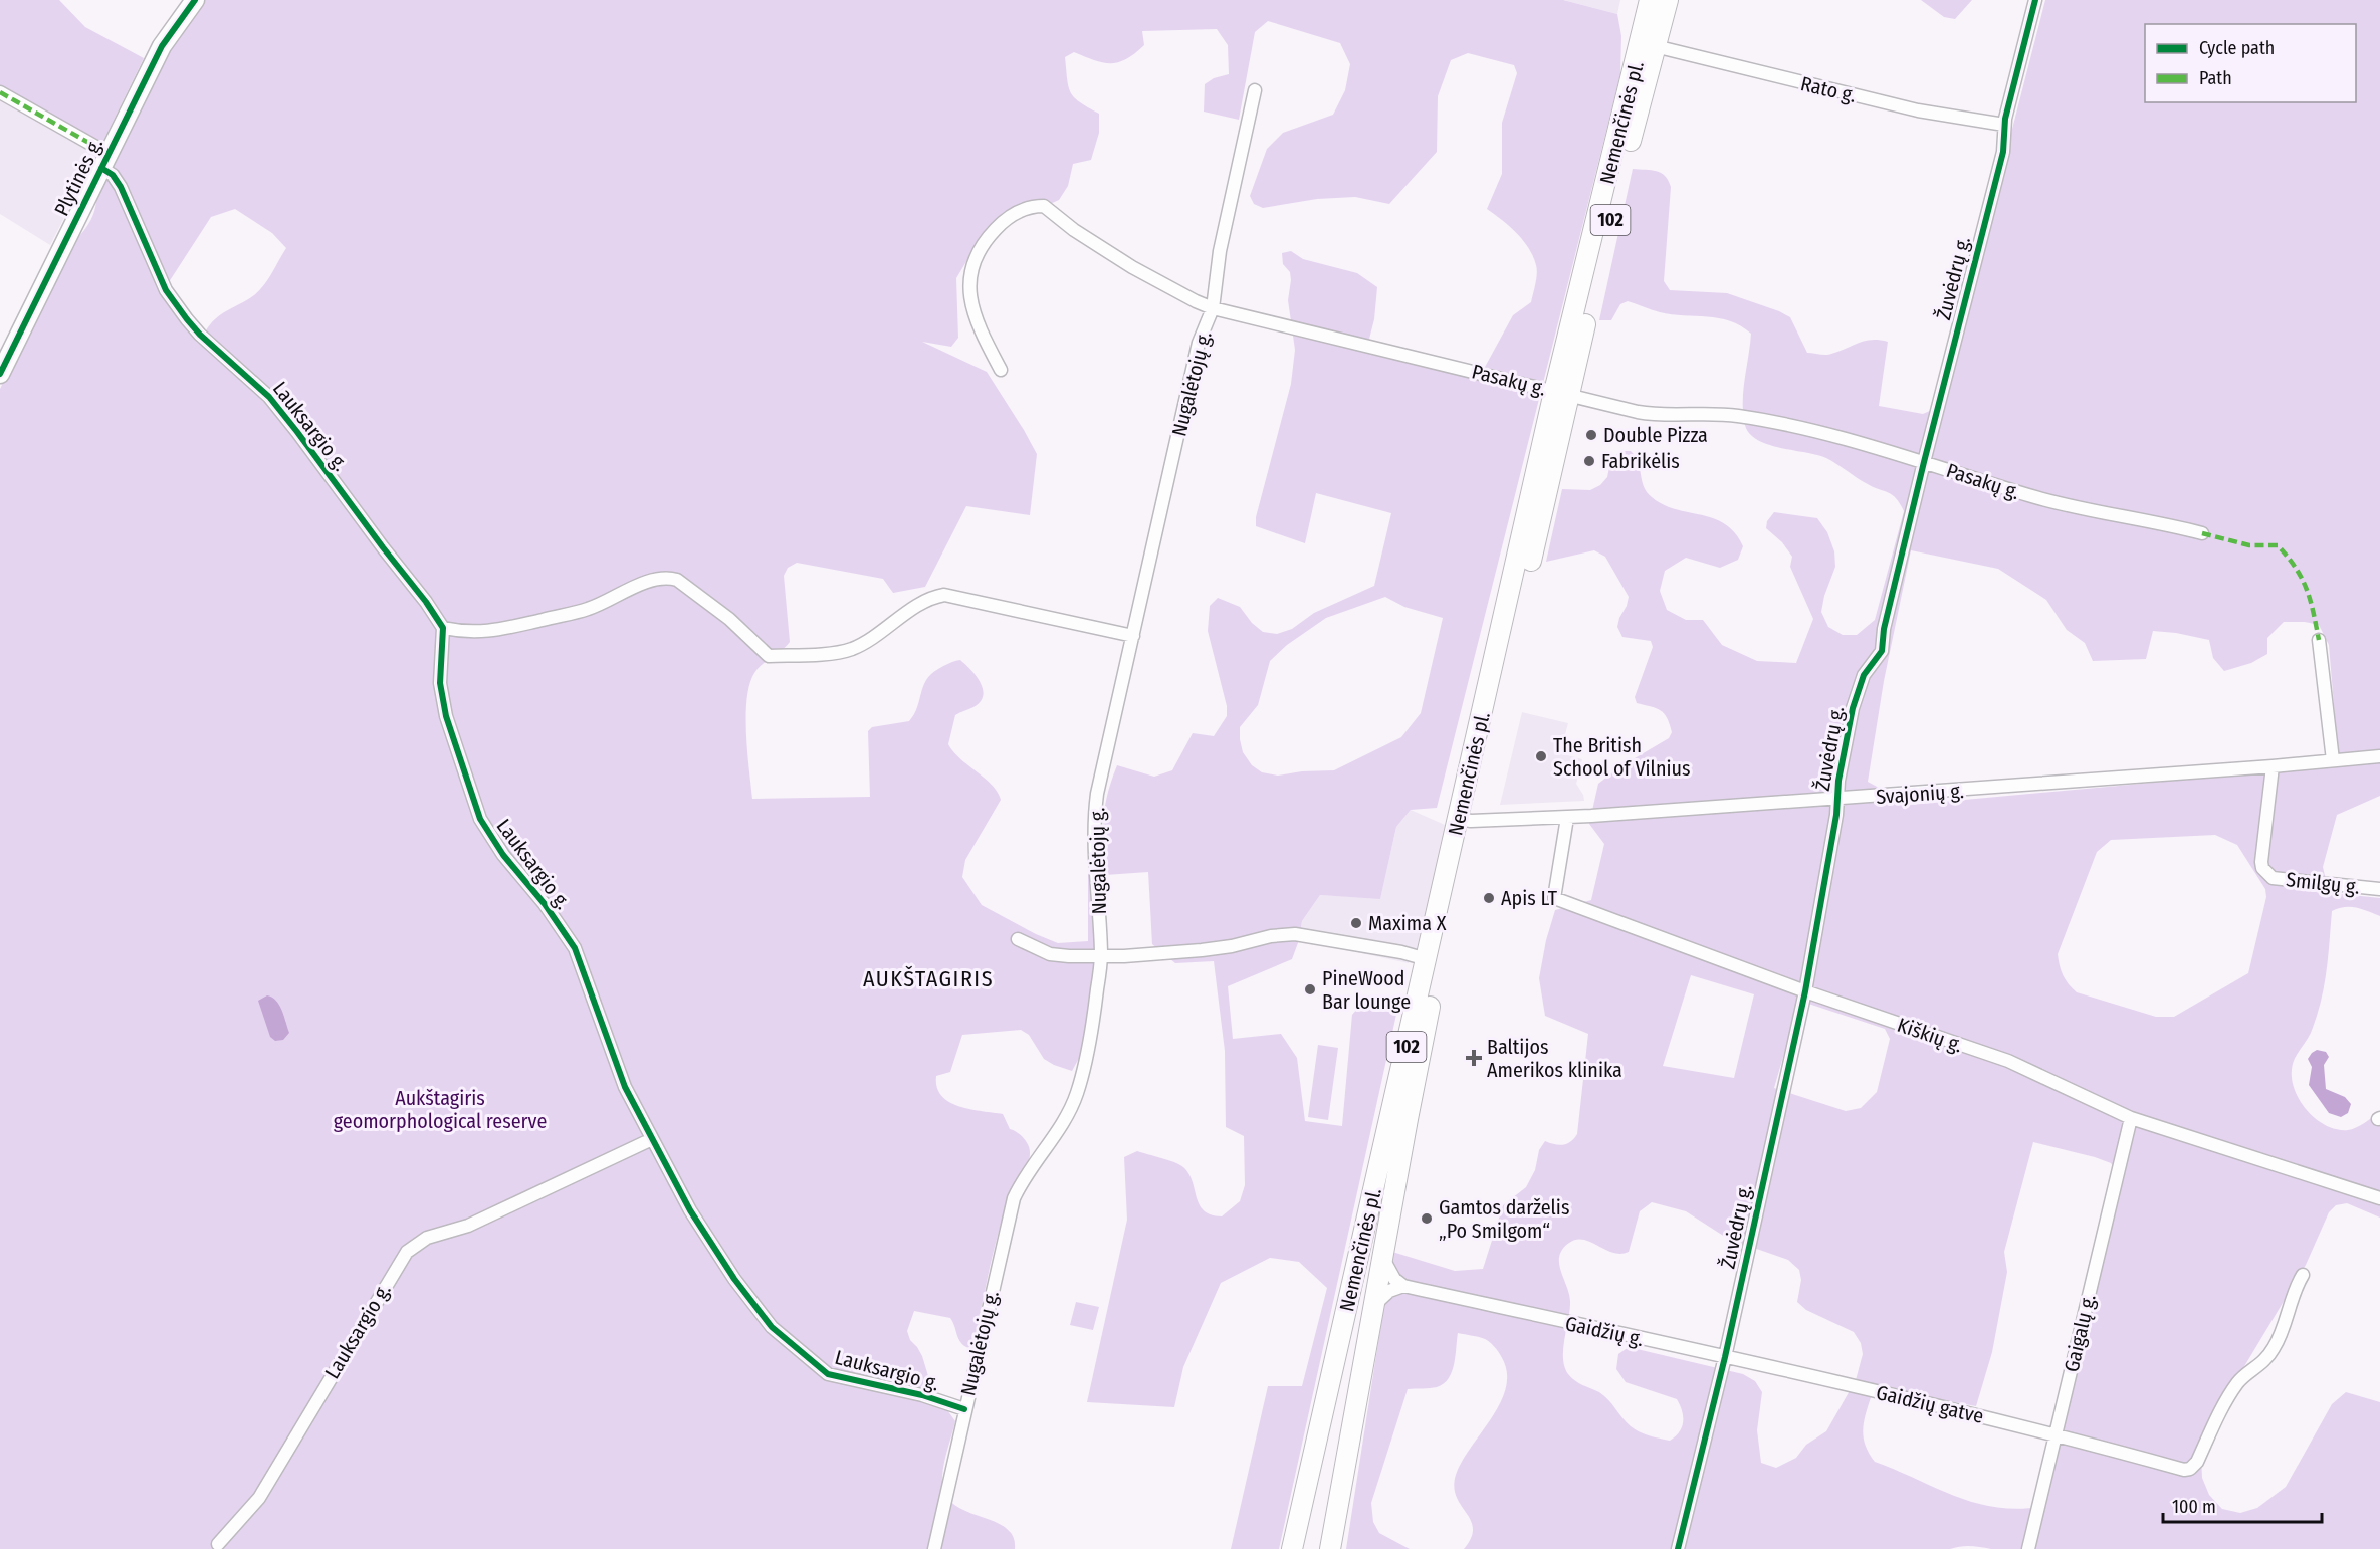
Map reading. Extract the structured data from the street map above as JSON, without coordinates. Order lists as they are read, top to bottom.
{
  "streets": {
    "main road": ["Nemenčinės pl.", "Plytinės g.", "102"],
    "street": [
      "Rato g.",
      "Žuvėdrų g.",
      "Pasakų g.",
      "Nugalėtojų g.",
      "Lauksargio g.",
      "Svajonių g.",
      "Smilgų g.",
      "Kiškių g.",
      "Gaidžių g.",
      "Gaigalų g.",
      "Gaidžių gatve"
    ]
  },
  "crossings": [
    ["Rato g.", "Nemenčinės pl."],
    ["Rato g.", "Žuvėdrų g."],
    ["Nemenčinės pl.", "Pasakų g."],
    ["Nemenčinės pl.", "Svajonių g."],
    ["Plytinės g.", "Lauksargio g."],
    ["Žuvėdrų g.", "Pasakų g."],
    ["Žuvėdrų g.", "Svajonių g."],
    ["Žuvėdrų g.", "Kiškių g."],
    ["Žuvėdrų g.", "Gaidžių g."],
    ["Pasakų g.", "Nugalėtojų g."],
    ["Nugalėtojų g.", "Lauksargio g."],
    ["Svajonių g.", "Smilgų g."],
    ["Svajonių g.", "Kiškių g."],
    ["Kiškių g.", "Gaigalų g."],
    ["Gaidžių g.", "Gaidžių gatve"],
    ["Gaigalų g.", "Gaidžių gatve"]
  ],
  "districts": ["AUKŠTAGIRIS"],
  "parks": ["Aukštagiris geomorphological reserve"],
  "places": {
    "other": [
      "Double Pizza",
      "Fabrikėlis",
      "The British School of Vilnius",
      "Apis LT",
      "Maxima X",
      "PineWood Bar lounge",
      "Gamtos darželis „Po Smilgom“"
    ],
    "health": ["Baltijos Amerikos klinika"]
  },
  "legend": ["Cycle path", "Path"],
  "scale_bar": "100 m"
}
